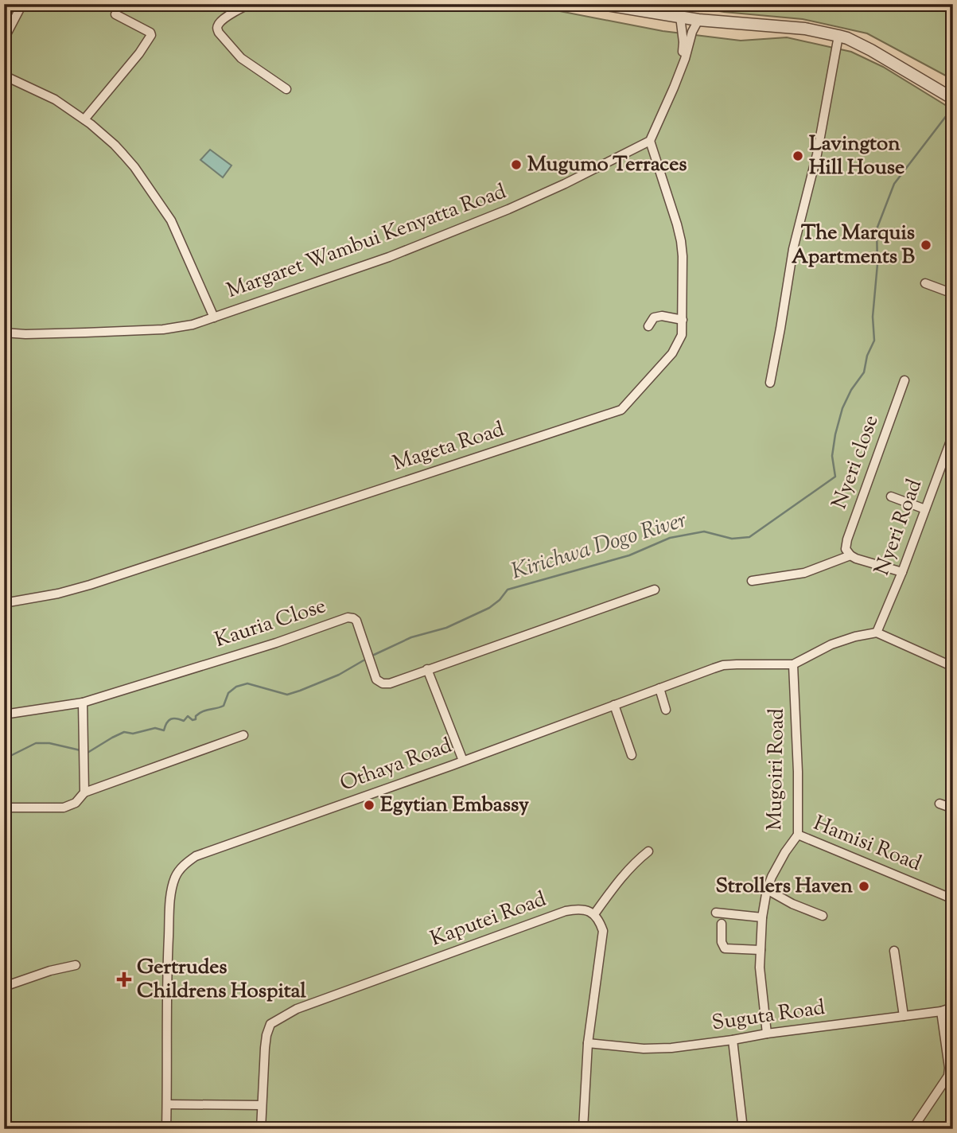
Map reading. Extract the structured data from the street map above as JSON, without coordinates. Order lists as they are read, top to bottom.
{
  "streets": {
    "street": [
      "Margaret Wambui Kenyatta Road",
      "Mageta Road",
      "Nyeri close",
      "Nyeri Road",
      "Kauria Close",
      "Othaya Road",
      "Mugoiri Road",
      "Hamisi Road",
      "Kaputei Road",
      "Suguta Road"
    ]
  },
  "crossings": [
    ["Margaret Wambui Kenyatta Road", "Mageta Road"],
    ["Nyeri Road", "Othaya Road"],
    ["Othaya Road", "Mugoiri Road"],
    ["Mugoiri Road", "Hamisi Road"],
    ["Mugoiri Road", "Suguta Road"]
  ],
  "water": ["Kirichwa Dogo River"],
  "places": {
    "other": [
      "Lavington Hill House",
      "Mugumo Terraces",
      "The Marquis Apartments B",
      "Egytian Embassy",
      "Strollers Haven"
    ],
    "health": ["Gertrudes Childrens Hospital"]
  }
}
